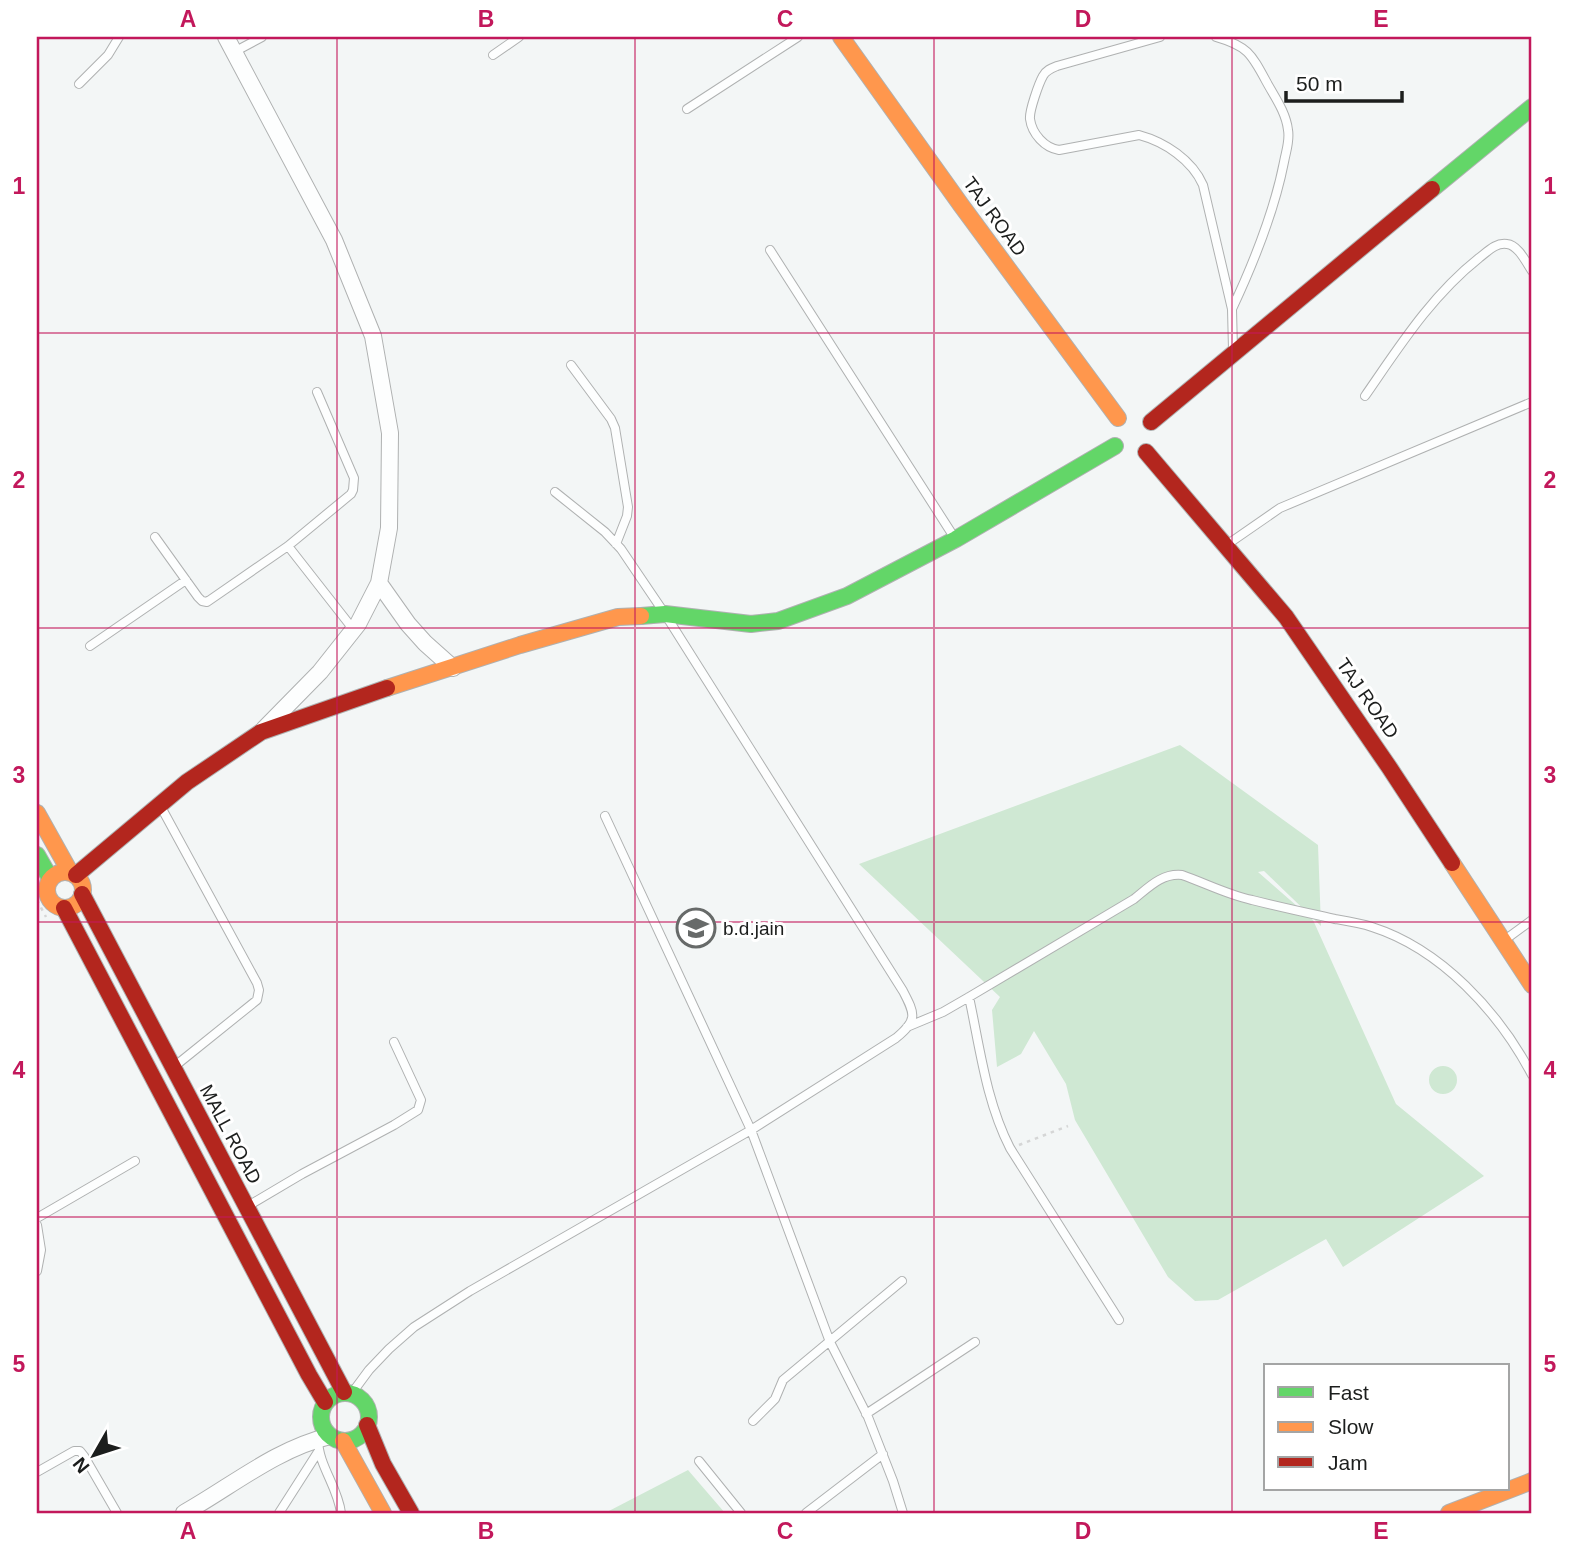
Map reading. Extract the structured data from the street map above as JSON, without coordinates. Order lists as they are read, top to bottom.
{
  "streets": {
    "main road": ["TAJ ROAD", "MALL ROAD"]
  },
  "places": {
    "school or university": ["b.d.jain"]
  },
  "legend": ["Fast", "Slow", "Jam"],
  "scale_bar": "50 m",
  "north": "bottom left",
  "grid": {
    "columns": [
      "A",
      "B",
      "C",
      "D",
      "E"
    ],
    "rows": [
      "1",
      "2",
      "3",
      "4",
      "5"
    ]
  }
}
